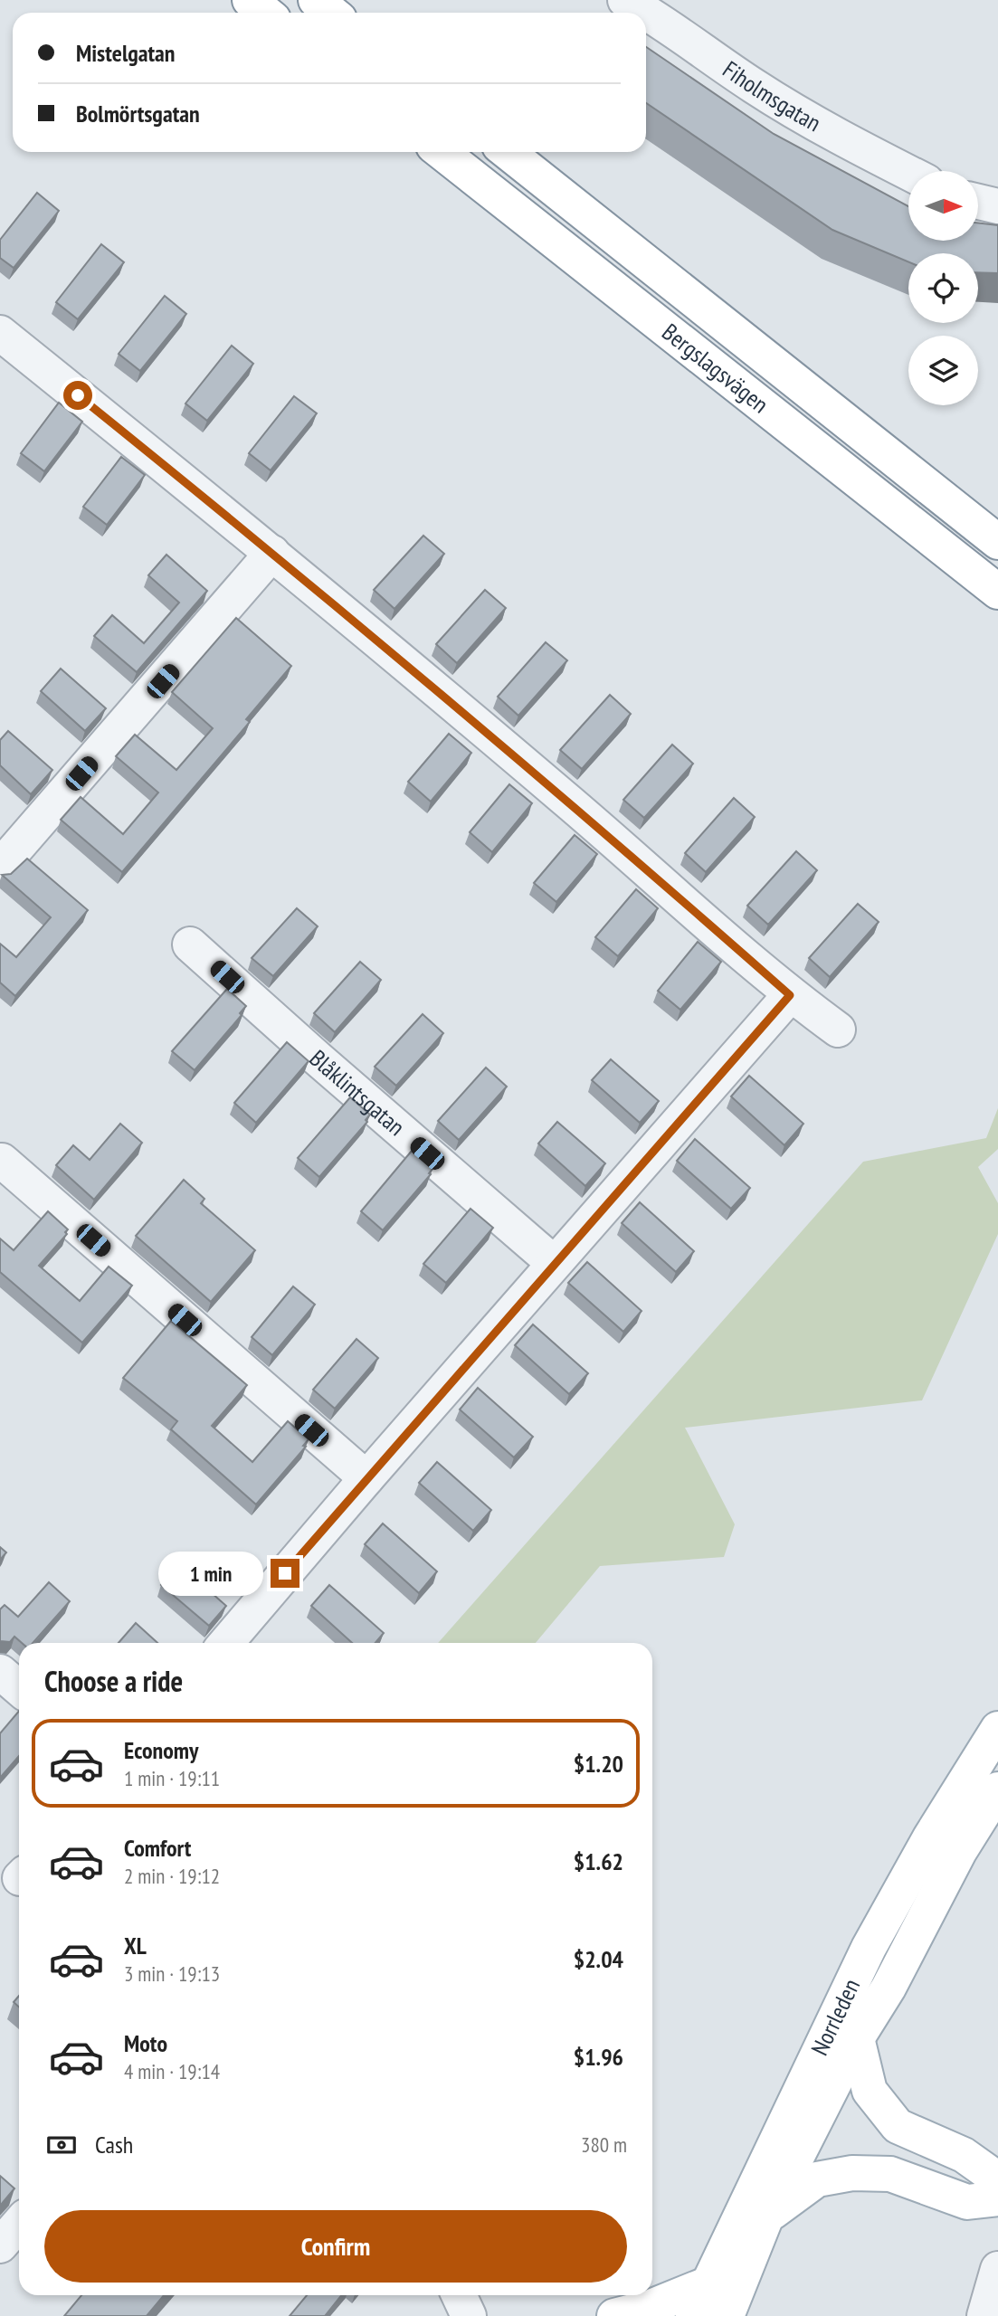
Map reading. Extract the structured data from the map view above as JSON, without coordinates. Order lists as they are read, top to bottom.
{
  "streets": {
    "main road": ["Bergslagsvägen", "Norrleden"],
    "street": ["Fiholmsgatan", "Blåklintsgatan"]
  },
  "north": "right",
  "page": {
    "banner": ["Mistelgatan", "Bolmörtsgatan"],
    "bubble": "1 min",
    "heading": "Choose a ride",
    "list": [
      {
        "name": "Economy",
        "note": "1 min · 19:11",
        "value": "$1.20"
      },
      {
        "name": "Comfort",
        "note": "2 min · 19:12",
        "value": "$1.62"
      },
      {
        "name": "XL",
        "note": "3 min · 19:13",
        "value": "$2.04"
      },
      {
        "name": "Moto",
        "note": "4 min · 19:14",
        "value": "$1.96"
      }
    ],
    "pay": ["Cash", "380 m"],
    "buttons": "Confirm"
  }
}
